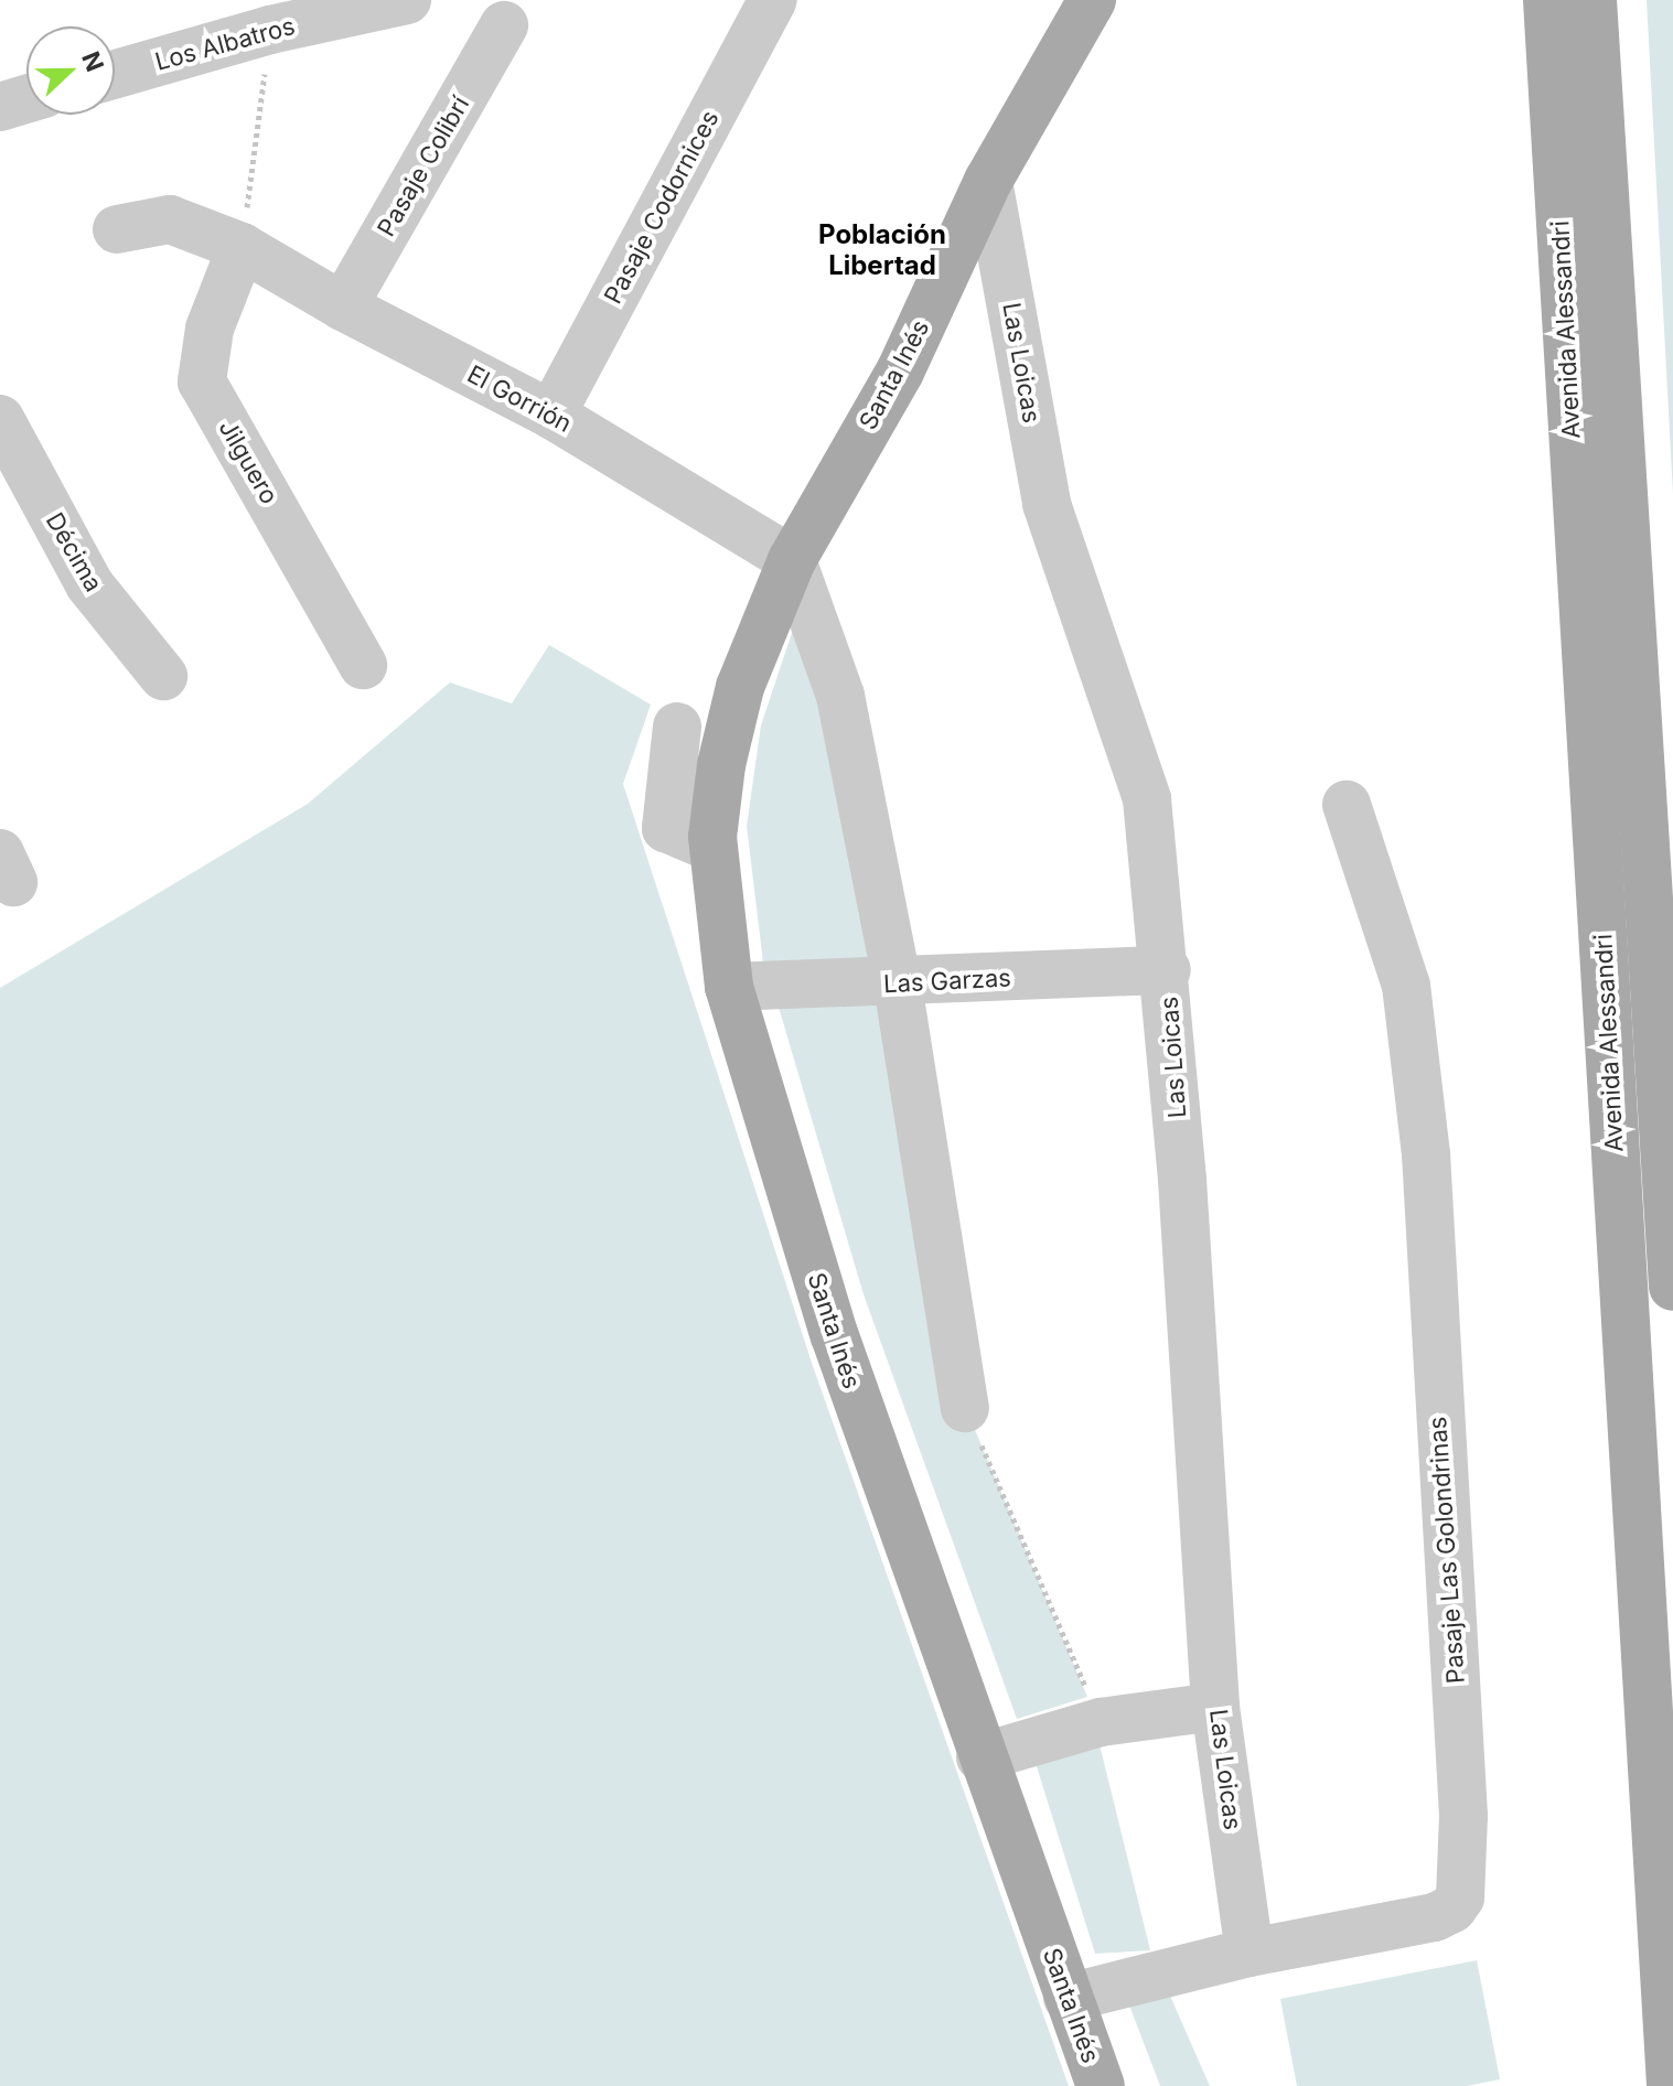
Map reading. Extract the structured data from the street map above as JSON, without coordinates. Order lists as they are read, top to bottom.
{
  "streets": {
    "main road": ["Avenida Alessandri", "Santa Inés"],
    "street": [
      "Los Albatros",
      "Pasaje Colibrí",
      "Pasaje Codornices",
      "Las Loicas",
      "El Gorrión",
      "Jilguero",
      "Décima",
      "Las Garzas",
      "Pasaje Las Golondrinas"
    ]
  },
  "crossings": [
    ["Pasaje Colibrí", "El Gorrión"],
    ["Pasaje Codornices", "El Gorrión"],
    ["Las Loicas", "Santa Inés"],
    ["Las Loicas", "Las Garzas"],
    ["Las Loicas", "Pasaje Las Golondrinas"],
    ["Santa Inés", "El Gorrión"],
    ["Santa Inés", "Las Garzas"],
    ["Santa Inés", "Pasaje Las Golondrinas"],
    ["El Gorrión", "Jilguero"]
  ],
  "districts": ["Población Libertad"],
  "north": "right"
}
